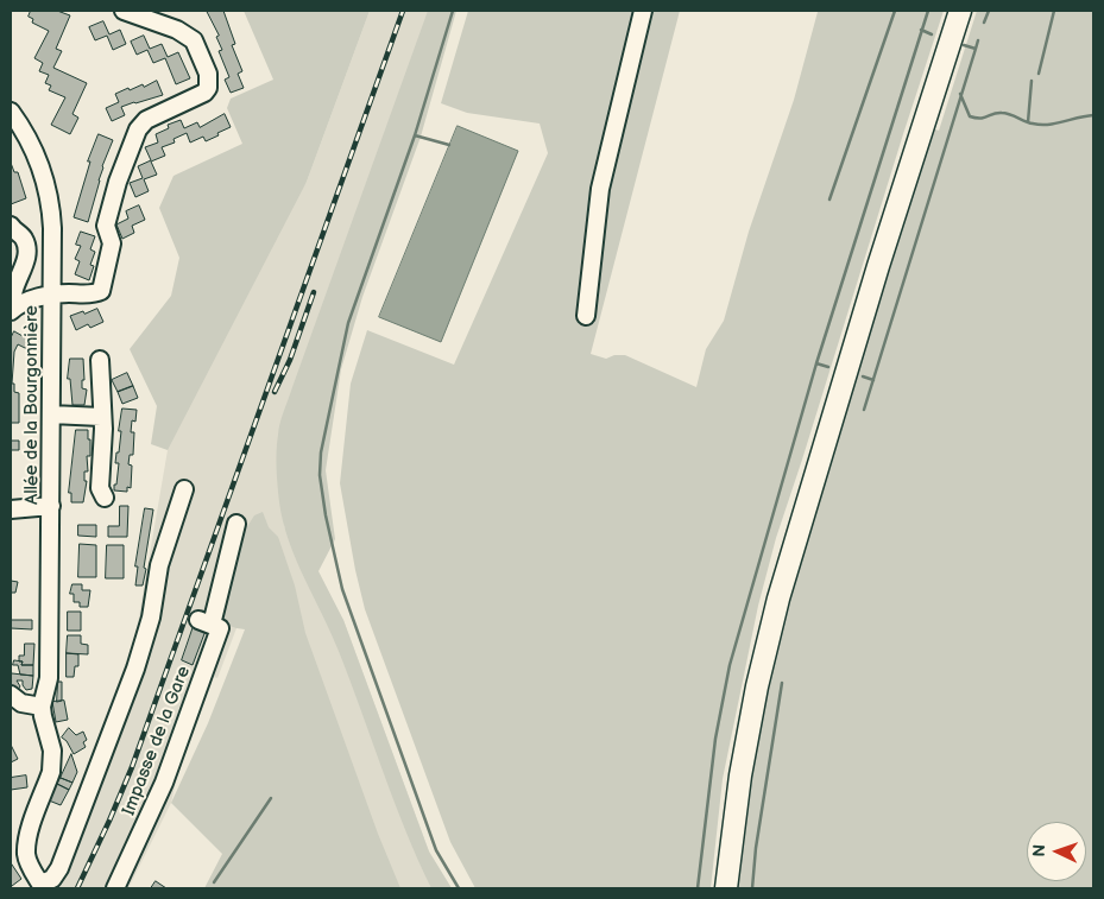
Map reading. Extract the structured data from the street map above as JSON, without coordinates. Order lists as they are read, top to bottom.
{
  "streets": {
    "street": ["Allée de la Bourgonnière", "Impasse de la Gare"]
  },
  "north": "left"
}
